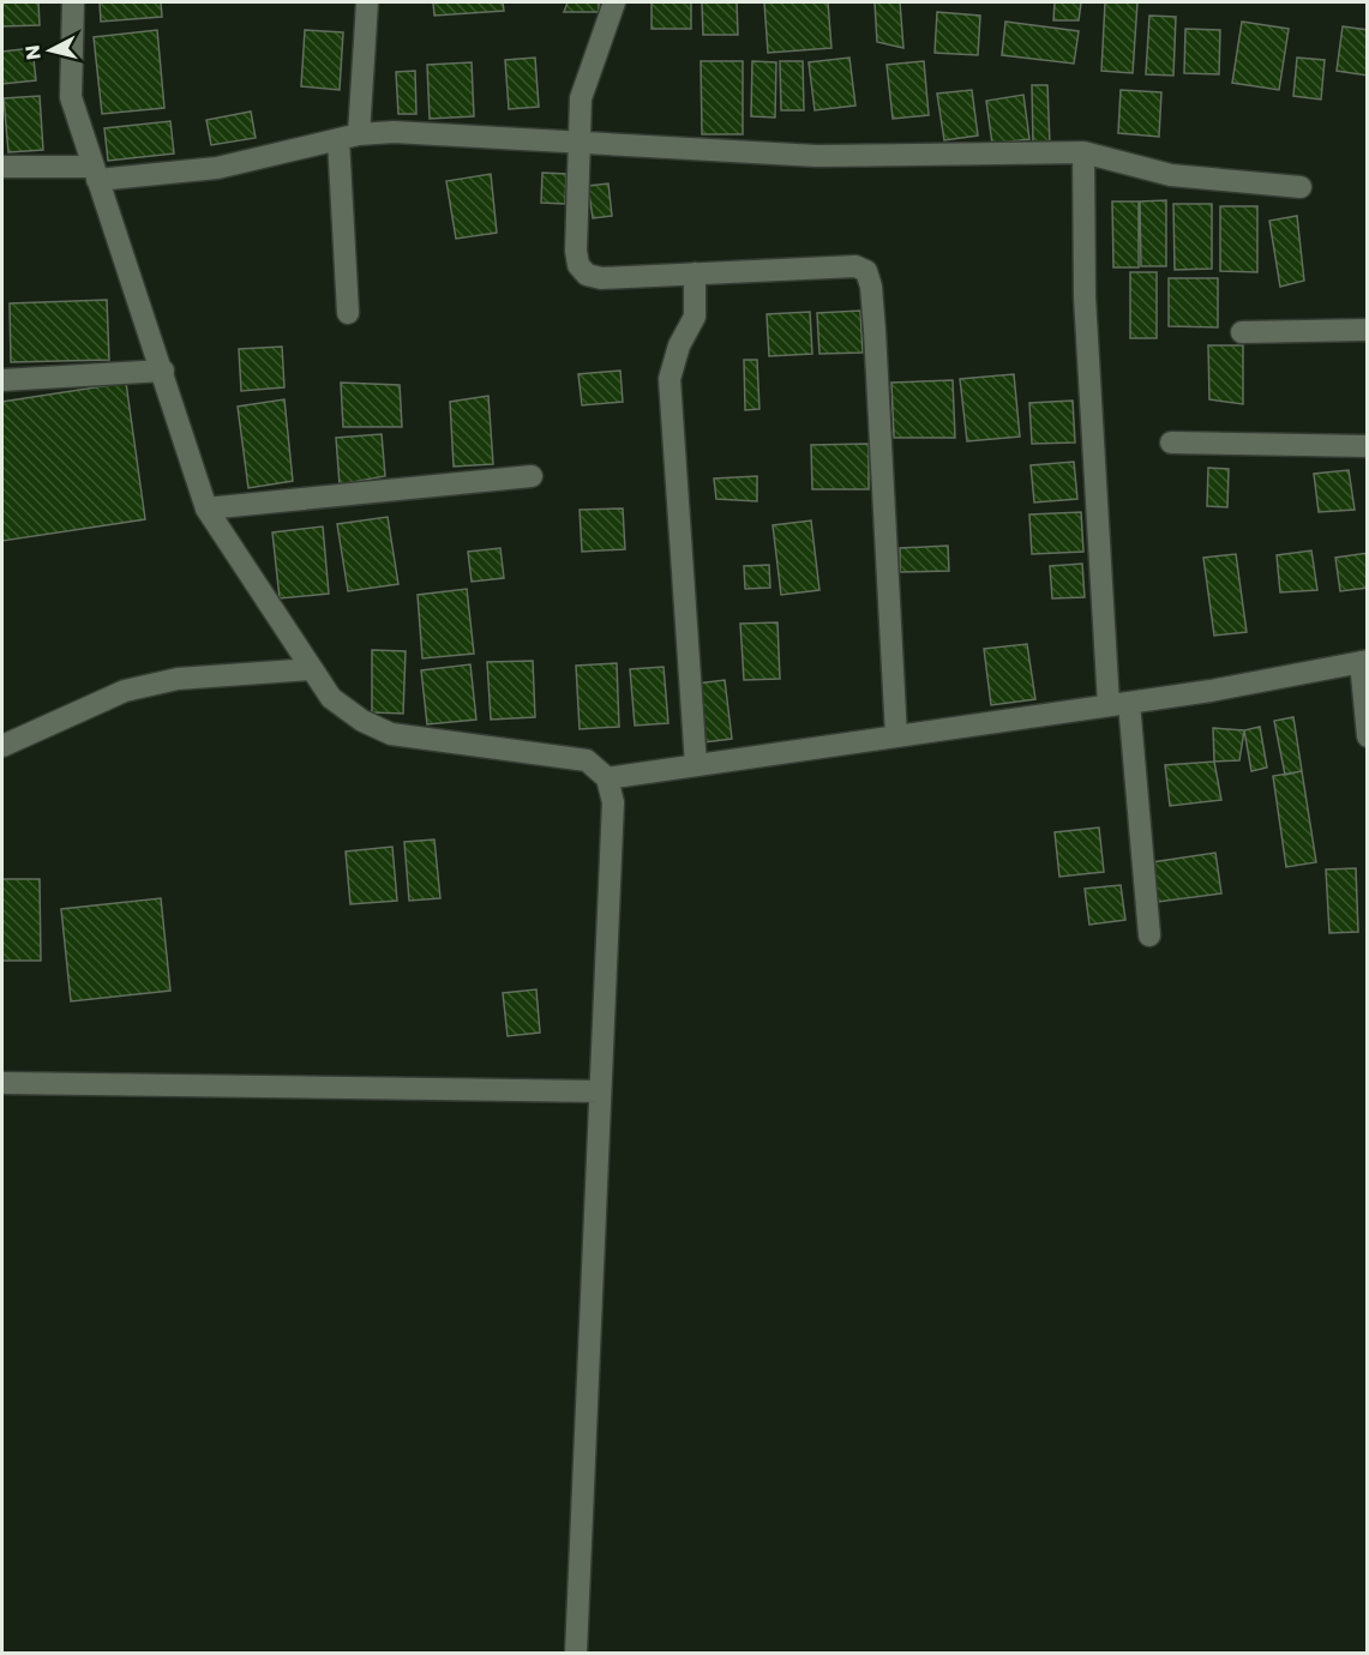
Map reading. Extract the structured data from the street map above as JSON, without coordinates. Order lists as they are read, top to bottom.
{
  "north": "left"
}
